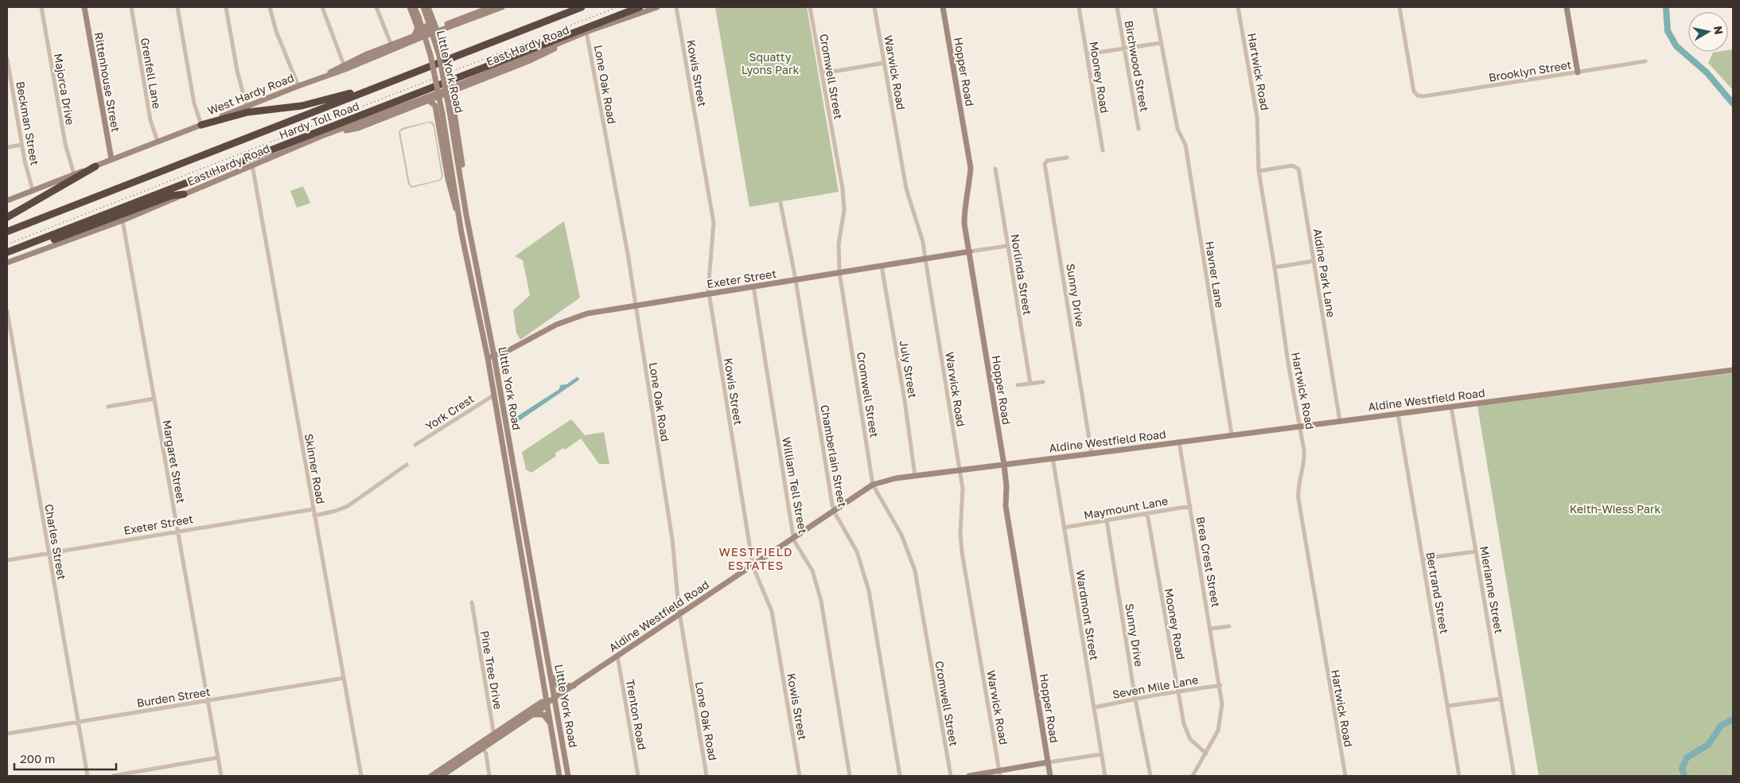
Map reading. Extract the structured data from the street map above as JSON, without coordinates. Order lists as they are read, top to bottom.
{
  "streets": {
    "highway": ["Hardy Toll Road"],
    "main road": [
      "East Hardy Road",
      "Little York Road",
      "Hopper Road",
      "Rittenhouse Street",
      "West Hardy Road",
      "Exeter Street",
      "Aldine Westfield Road"
    ],
    "street": [
      "Birchwood Street",
      "Brooklyn Street",
      "Hartwick Road",
      "Warwick Road",
      "Grenfell Lane",
      "Kowis Street",
      "Cromwell Street",
      "Mooney Road",
      "Lone Oak Road",
      "Majorca Drive",
      "Beckman Street",
      "Aldine Park Lane",
      "Norlinda Street",
      "Havner Lane",
      "Sunny Drive",
      "July Street",
      "York Crest",
      "Chamberlain Street",
      "Margaret Street",
      "Skinner Road",
      "William Tell Street",
      "Maymount Lane",
      "Charles Street",
      "Brea Crest Street",
      "Mierianne Street",
      "Bertrand Street",
      "Wardmont Street",
      "Pine Tree Drive",
      "Seven Mile Lane",
      "Burden Street",
      "Trenton Road"
    ]
  },
  "crossings": [
    ["East Hardy Road", "Little York Road"],
    ["East Hardy Road", "Lone Oak Road"],
    ["East Hardy Road", "Margaret Street"],
    ["East Hardy Road", "Skinner Road"],
    ["Little York Road", "West Hardy Road"],
    ["Little York Road", "Exeter Street"],
    ["Little York Road", "Aldine Westfield Road"],
    ["Little York Road", "York Crest"],
    ["Hopper Road", "Exeter Street"],
    ["Hopper Road", "Aldine Westfield Road"],
    ["Hartwick Road", "Aldine Park Lane"],
    ["Hartwick Road", "Aldine Westfield Road"],
    ["Warwick Road", "Exeter Street"],
    ["Warwick Road", "Aldine Westfield Road"],
    ["Grenfell Lane", "West Hardy Road"],
    ["Kowis Street", "Exeter Street"],
    ["Kowis Street", "Aldine Westfield Road"],
    ["Cromwell Street", "Exeter Street"],
    ["Cromwell Street", "Aldine Westfield Road"],
    ["Mooney Road", "Maymount Lane"],
    ["Mooney Road", "Brea Crest Street"],
    ["Mooney Road", "Seven Mile Lane"],
    ["Rittenhouse Street", "West Hardy Road"],
    ["Lone Oak Road", "Exeter Street"],
    ["Lone Oak Road", "Aldine Westfield Road"],
    ["Majorca Drive", "West Hardy Road"],
    ["West Hardy Road", "Beckman Street"],
    ["Aldine Park Lane", "Aldine Westfield Road"],
    ["Norlinda Street", "Exeter Street"],
    ["Havner Lane", "Aldine Westfield Road"],
    ["Exeter Street", "July Street"],
    ["Exeter Street", "Chamberlain Street"],
    ["Exeter Street", "Margaret Street"],
    ["Exeter Street", "Skinner Road"],
    ["Exeter Street", "William Tell Street"],
    ["Exeter Street", "Charles Street"],
    ["Sunny Drive", "Aldine Westfield Road"],
    ["Sunny Drive", "Maymount Lane"],
    ["Sunny Drive", "Seven Mile Lane"],
    ["July Street", "Aldine Westfield Road"],
    ["Aldine Westfield Road", "Chamberlain Street"],
    ["Aldine Westfield Road", "William Tell Street"],
    ["Aldine Westfield Road", "Brea Crest Street"],
    ["Aldine Westfield Road", "Mierianne Street"],
    ["Aldine Westfield Road", "Bertrand Street"],
    ["Aldine Westfield Road", "Wardmont Street"],
    ["Aldine Westfield Road", "Pine Tree Drive"],
    ["Aldine Westfield Road", "Trenton Road"],
    ["Margaret Street", "Burden Street"],
    ["Skinner Road", "Burden Street"],
    ["Maymount Lane", "Brea Crest Street"],
    ["Maymount Lane", "Wardmont Street"],
    ["Charles Street", "Burden Street"],
    ["Brea Crest Street", "Seven Mile Lane"],
    ["Wardmont Street", "Seven Mile Lane"]
  ],
  "districts": ["WESTFIELD ESTATES"],
  "parks": ["Squatty Lyons Park", "Keith-Wiess Park"],
  "scale_bar": "200 m",
  "north": "right"
}
